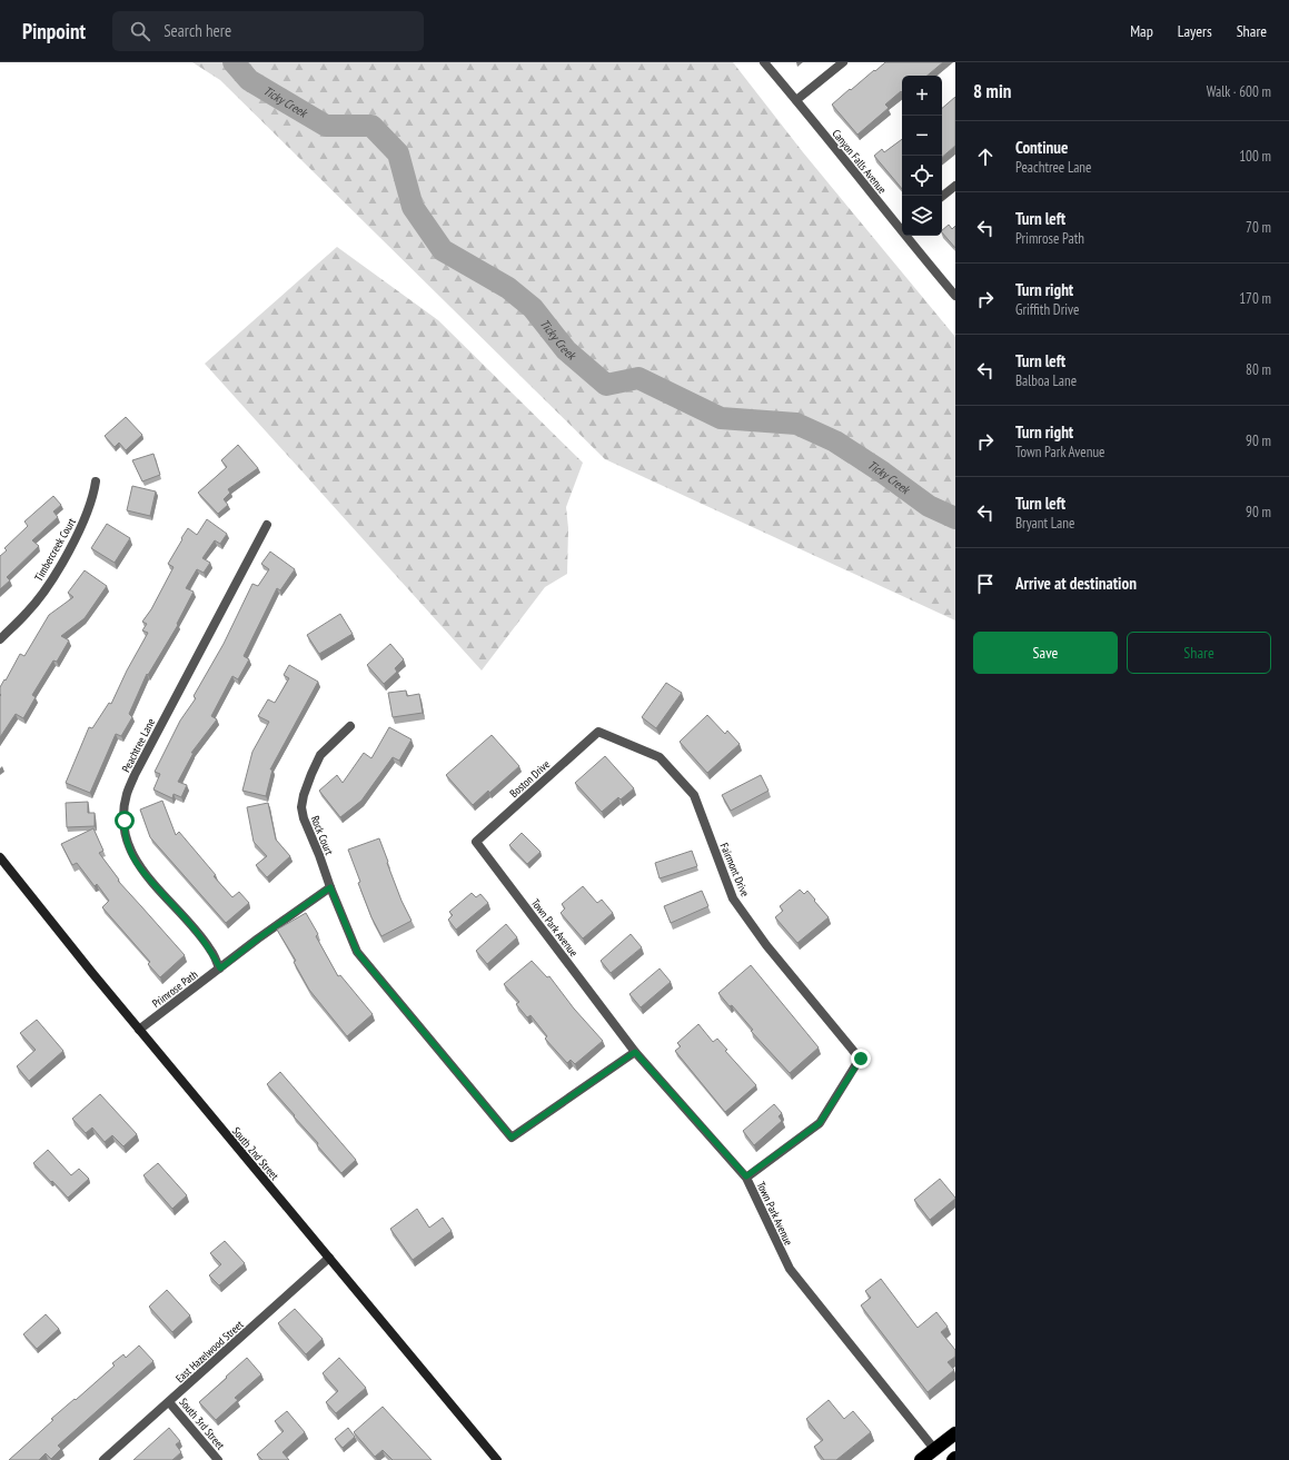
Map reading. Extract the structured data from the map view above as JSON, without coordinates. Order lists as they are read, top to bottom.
{
  "streets": {
    "main road": ["South 2nd Street"],
    "street": [
      "Canyon Falls Avenue",
      "Timbercreek Court",
      "Peachtree Lane",
      "Boston Drive",
      "Rock Court",
      "Fairmont Drive",
      "Town Park Avenue",
      "Primrose Path",
      "East Hazelwood Street",
      "South 3rd Street"
    ]
  },
  "crossings": [
    ["Peachtree Lane", "Primrose Path"],
    ["Boston Drive", "Fairmont Drive"],
    ["Boston Drive", "Town Park Avenue"],
    ["Rock Court", "Town Park Avenue"],
    ["Rock Court", "Primrose Path"],
    ["Fairmont Drive", "Town Park Avenue"],
    ["Primrose Path", "South 2nd Street"],
    ["South 2nd Street", "East Hazelwood Street"],
    ["East Hazelwood Street", "South 3rd Street"]
  ],
  "water": ["Ticky Creek"],
  "page": {
    "header": "Pinpoint",
    "search": "Search here",
    "nav": ["Map", "Layers", "Share"],
    "heading": ["8 min", "Walk · 600 m"],
    "map_buttons": ["+", "−"],
    "list": [
      ["Continue", "Peachtree Lane", "100 m"],
      ["Turn left", "Primrose Path", "70 m"],
      ["Turn right", "Griffith Drive", "170 m"],
      ["Turn left", "Balboa Lane", "80 m"],
      ["Turn right", "Town Park Avenue", "90 m"],
      ["Turn left", "Bryant Lane", "90 m"],
      "Arrive at destination"
    ],
    "buttons": ["Save", "Share"]
  }
}
